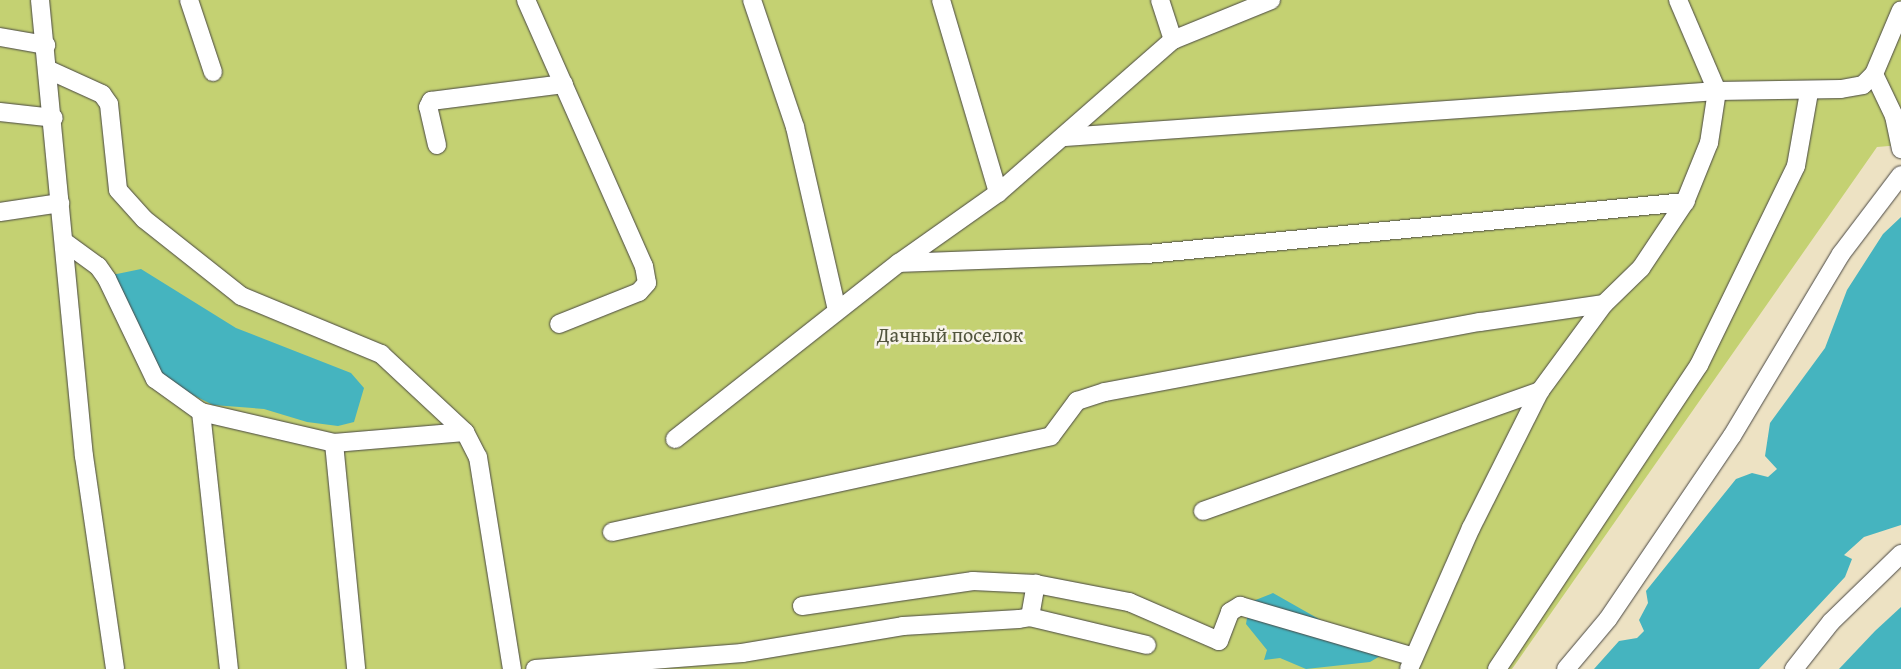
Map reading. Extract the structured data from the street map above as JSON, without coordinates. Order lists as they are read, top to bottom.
{
  "parks": ["Дачный поселок"]
}
